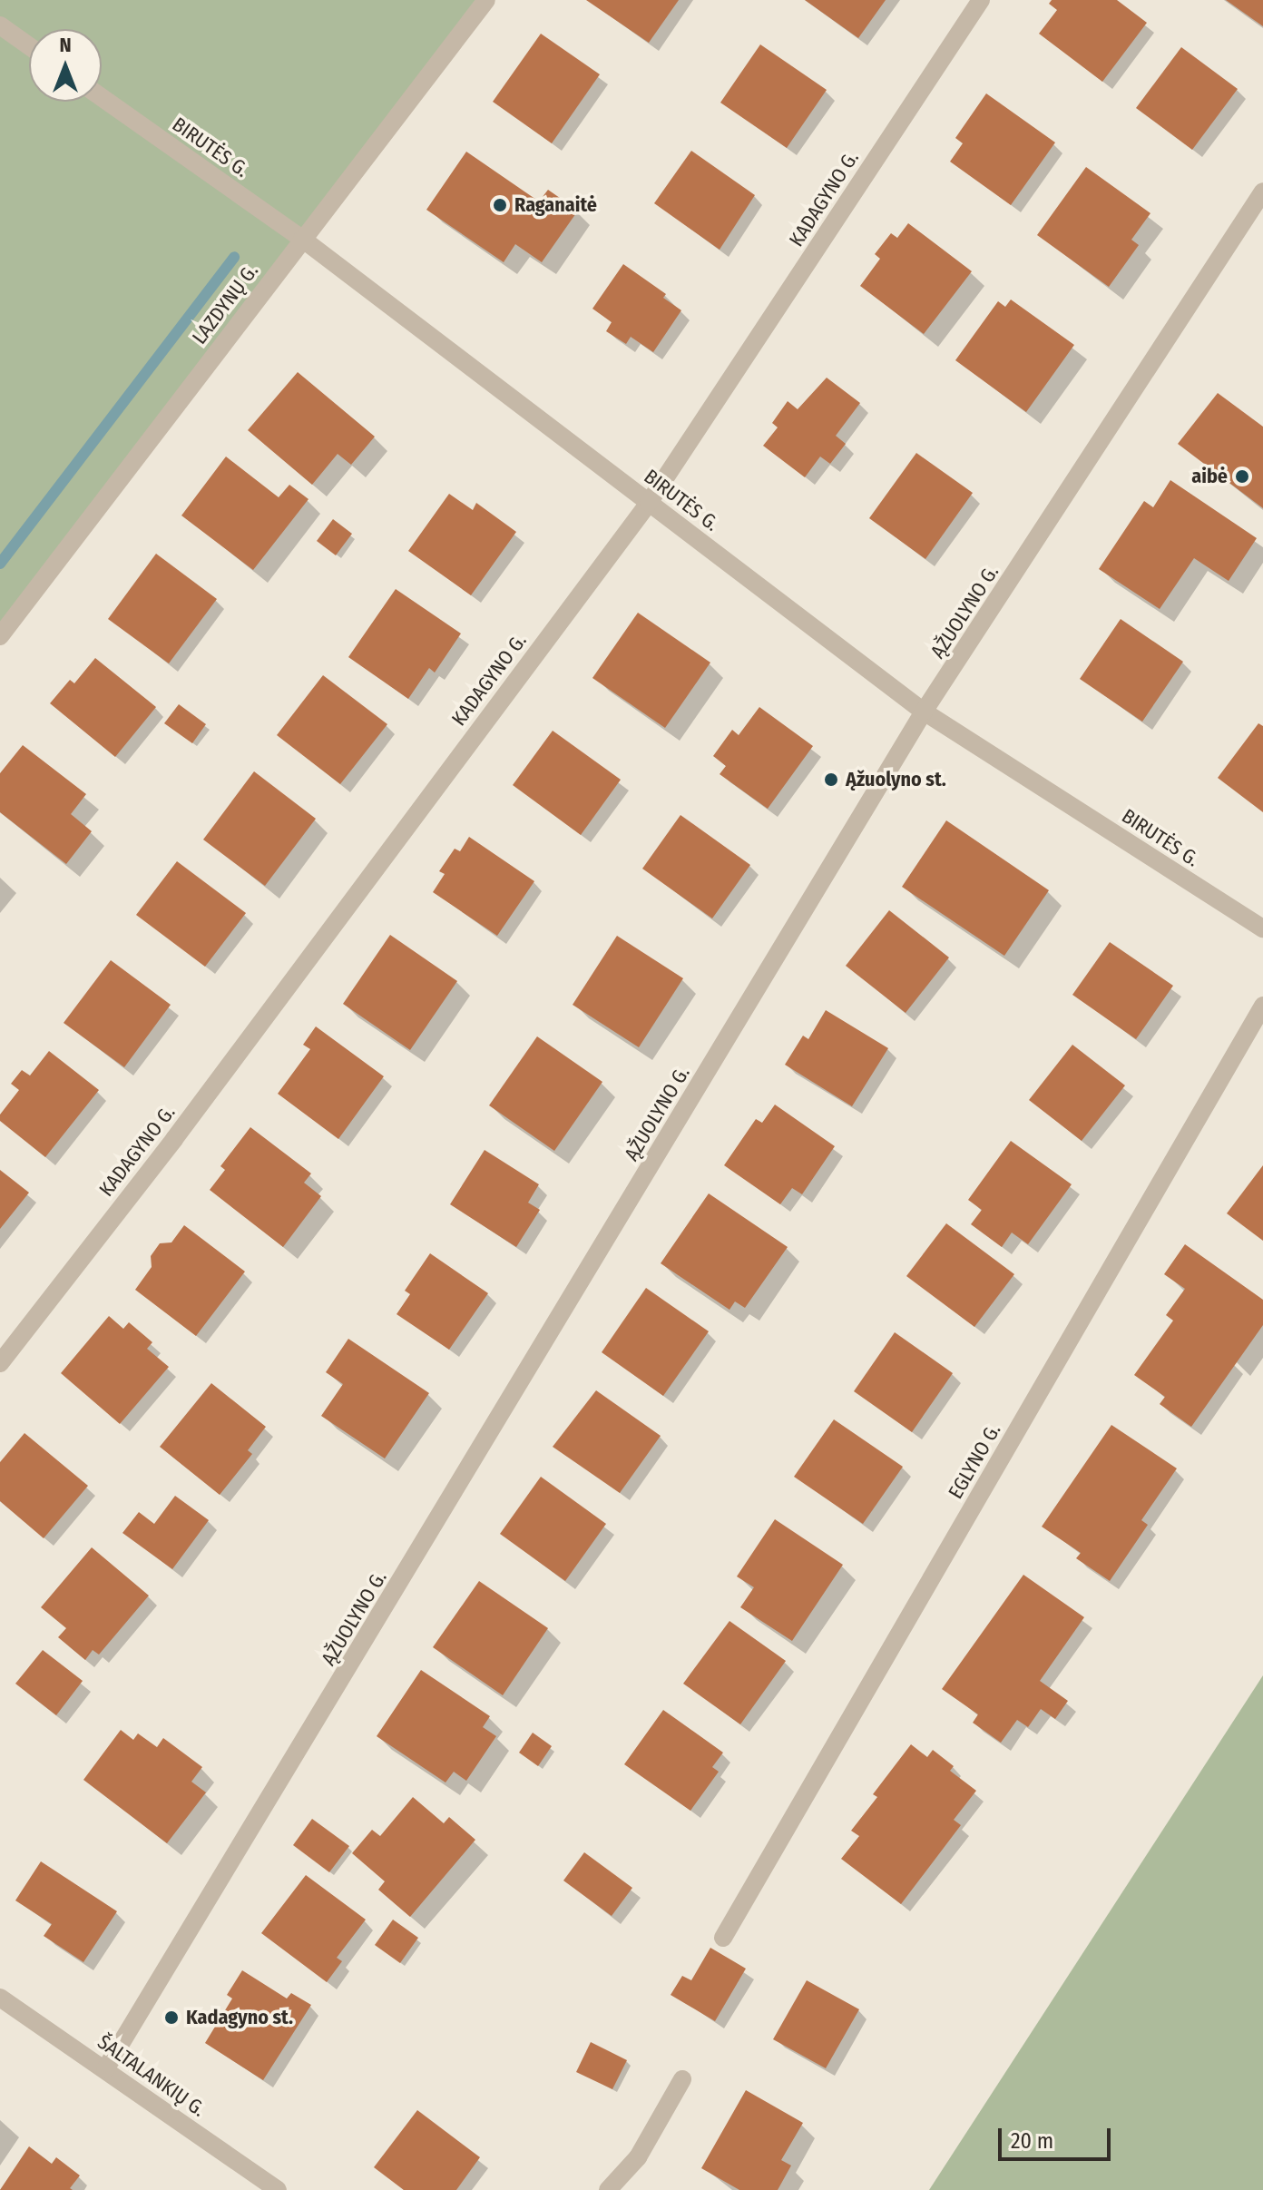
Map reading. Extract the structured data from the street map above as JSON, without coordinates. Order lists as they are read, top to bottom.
{
  "streets": {
    "street": [
      "BIRUTĖS G.",
      "KADAGYNO G.",
      "LAZDYNŲ G.",
      "ĄŽUOLYNO G.",
      "EGLYNO G.",
      "ŠALTALANKIŲ G."
    ]
  },
  "crossings": [
    ["BIRUTĖS G.", "KADAGYNO G."],
    ["BIRUTĖS G.", "LAZDYNŲ G."],
    ["BIRUTĖS G.", "ĄŽUOLYNO G."],
    ["ĄŽUOLYNO G.", "ŠALTALANKIŲ G."]
  ],
  "places": [
    "Raganaitė",
    "aibė",
    "Ąžuolyno st.",
    "Kadagyno st."
  ],
  "scale_bar": "20 m",
  "north": "top"
}
